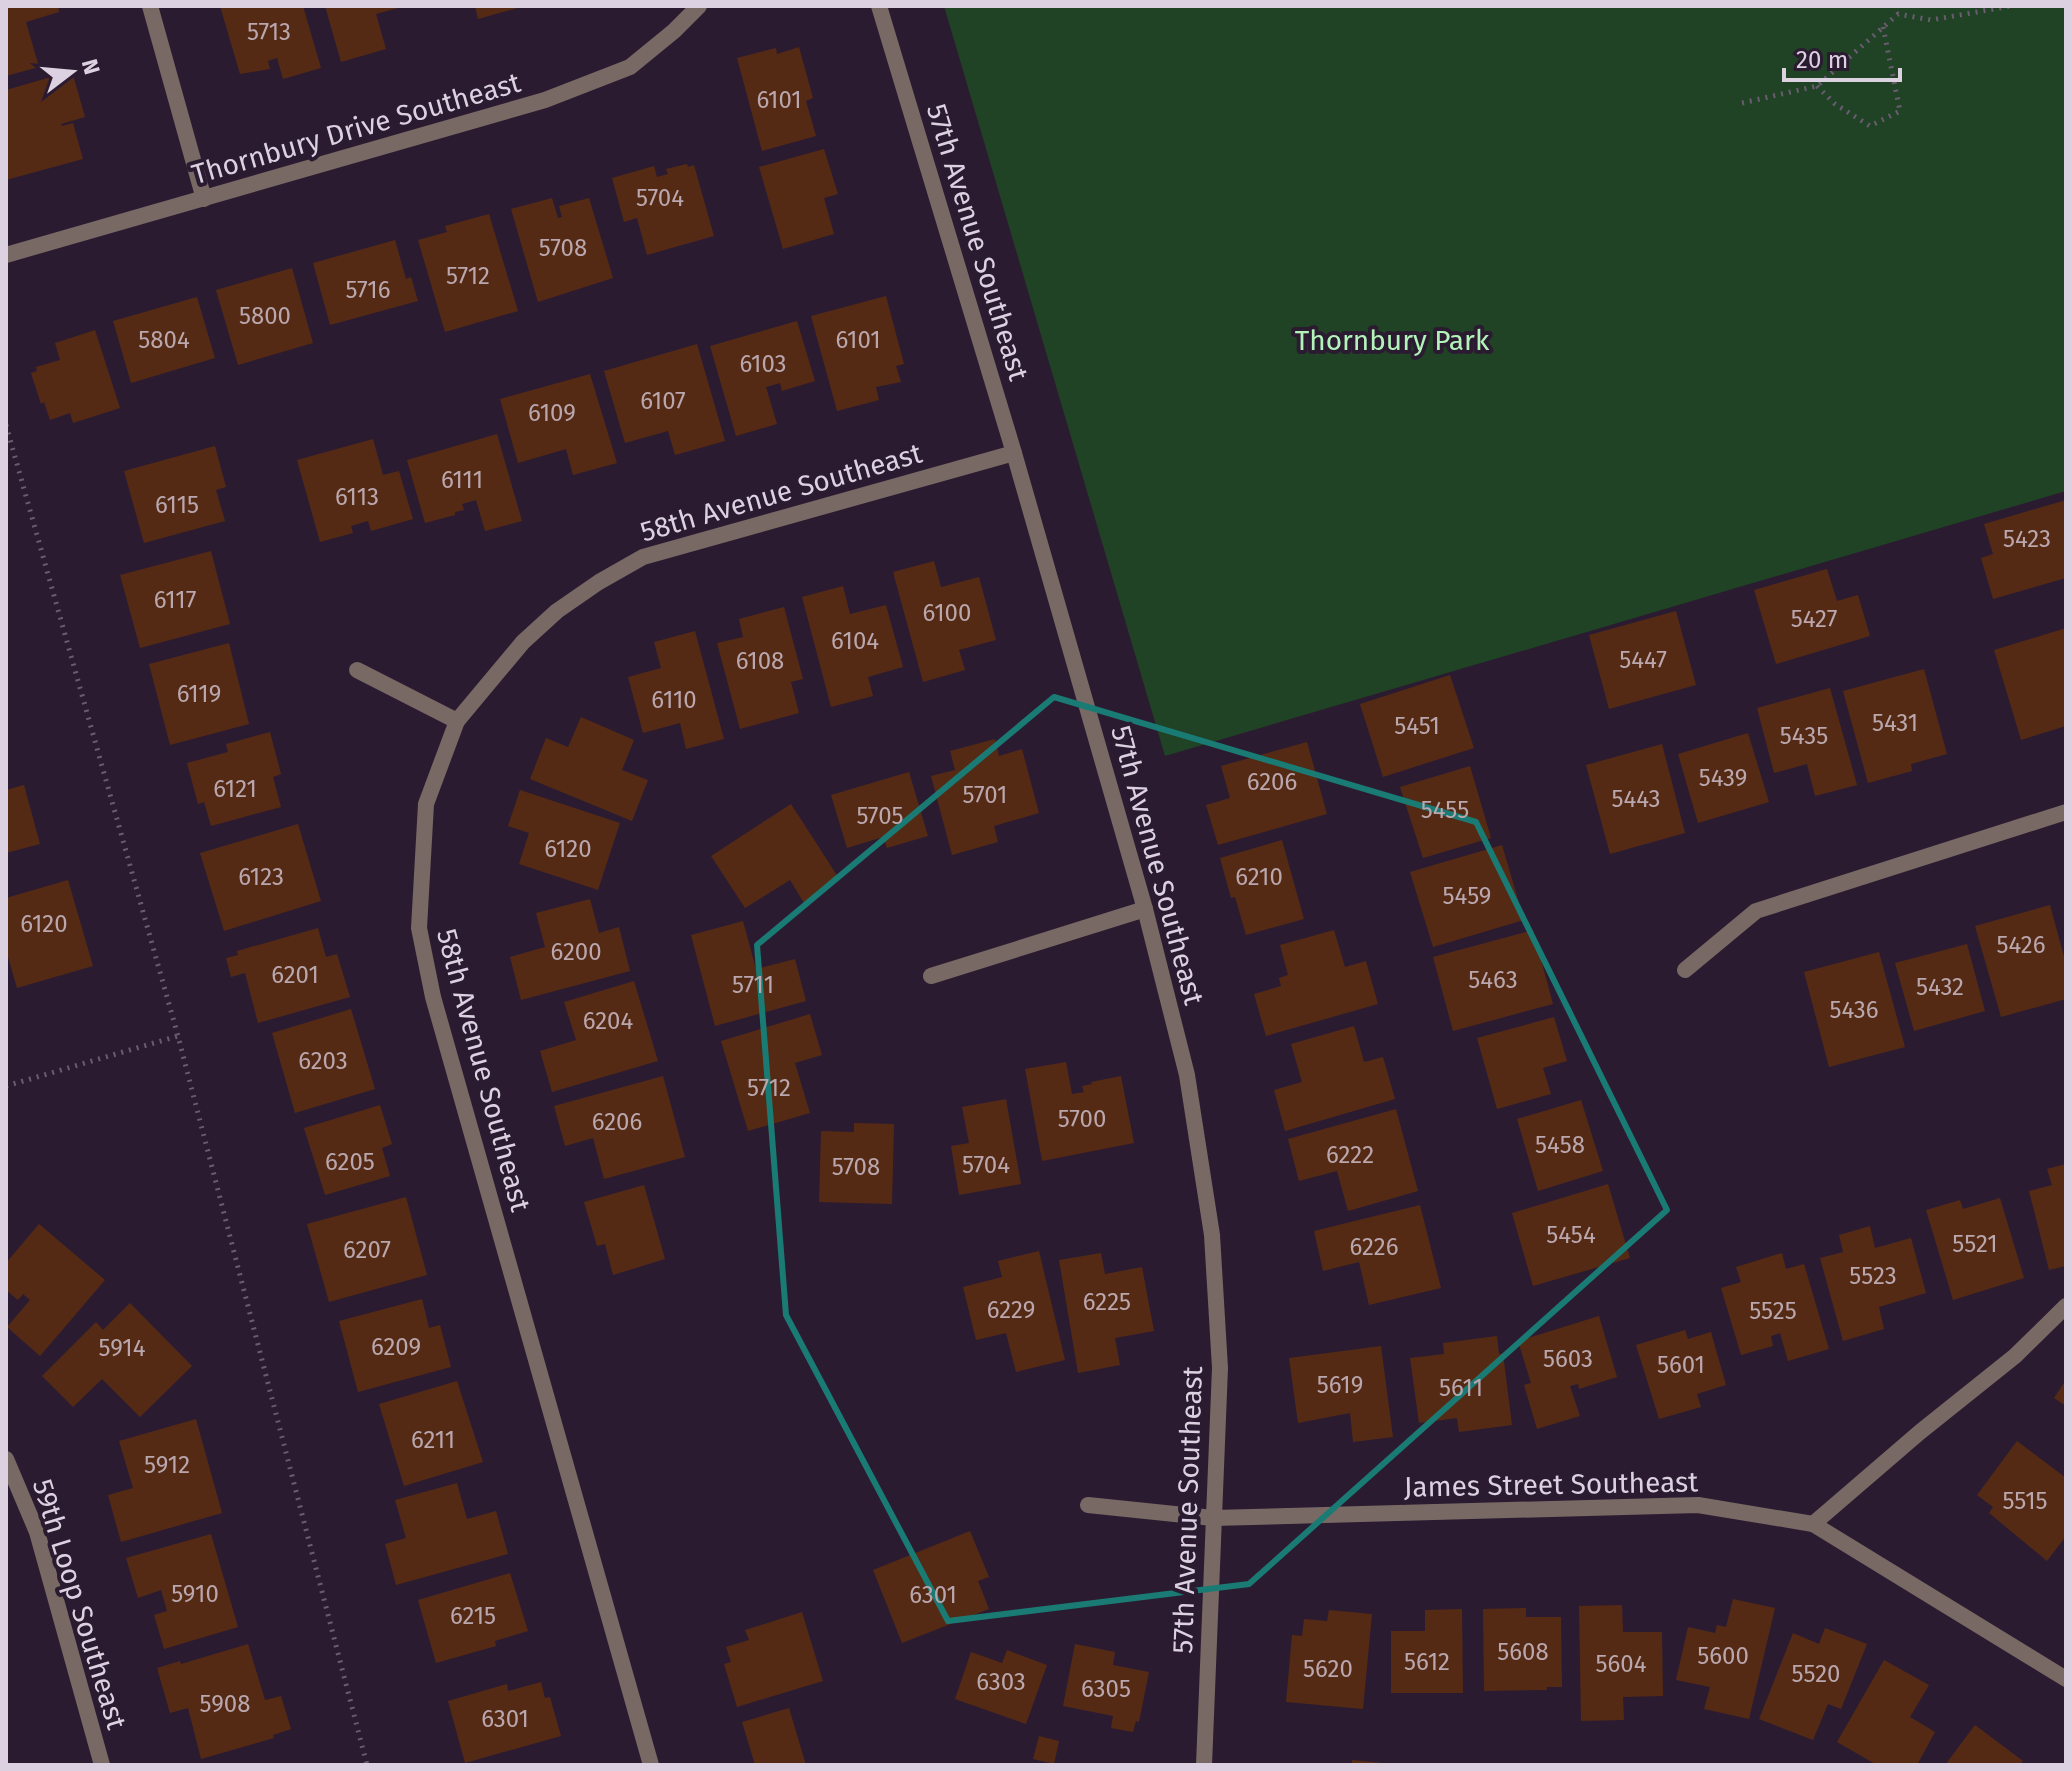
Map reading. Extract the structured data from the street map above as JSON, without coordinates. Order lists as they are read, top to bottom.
{
  "streets": {
    "street": [
      "Thornbury Drive Southeast",
      "57th Avenue Southeast",
      "58th Avenue Southeast",
      "James Street Southeast",
      "59th Loop Southeast"
    ]
  },
  "crossings": [
    ["57th Avenue Southeast", "58th Avenue Southeast"],
    ["57th Avenue Southeast", "James Street Southeast"]
  ],
  "parks": ["Thornbury Park"],
  "house_numbers": [
    "5713",
    "6101",
    "5704",
    "5708",
    "5712",
    "5716",
    "5800",
    "5804",
    "6101",
    "6103",
    "6107",
    "6109",
    "6111",
    "6113",
    "6115",
    "5423",
    "6117",
    "6100",
    "5427",
    "6104",
    "5447",
    "6108",
    "6119",
    "6110",
    "5431",
    "5451",
    "5435",
    "5439",
    "6206",
    "6121",
    "5701",
    "5443",
    "5455",
    "5705",
    "6120",
    "6123",
    "6210",
    "5459",
    "6120",
    "5426",
    "6200",
    "6201",
    "5463",
    "5711",
    "5432",
    "5436",
    "6204",
    "6203",
    "5712",
    "5700",
    "6206",
    "5458",
    "6222",
    "6205",
    "5704",
    "5708",
    "5454",
    "5521",
    "6226",
    "6207",
    "5523",
    "6225",
    "6229",
    "5525",
    "6209",
    "5914",
    "5603",
    "5601",
    "5619",
    "5611",
    "6211",
    "5912",
    "5515",
    "5910",
    "6301",
    "6215",
    "5608",
    "5600",
    "5612",
    "5604",
    "5620",
    "5520",
    "6303",
    "6305",
    "5908",
    "6301"
  ],
  "scale_bar": "20 m",
  "north": "right"
}
